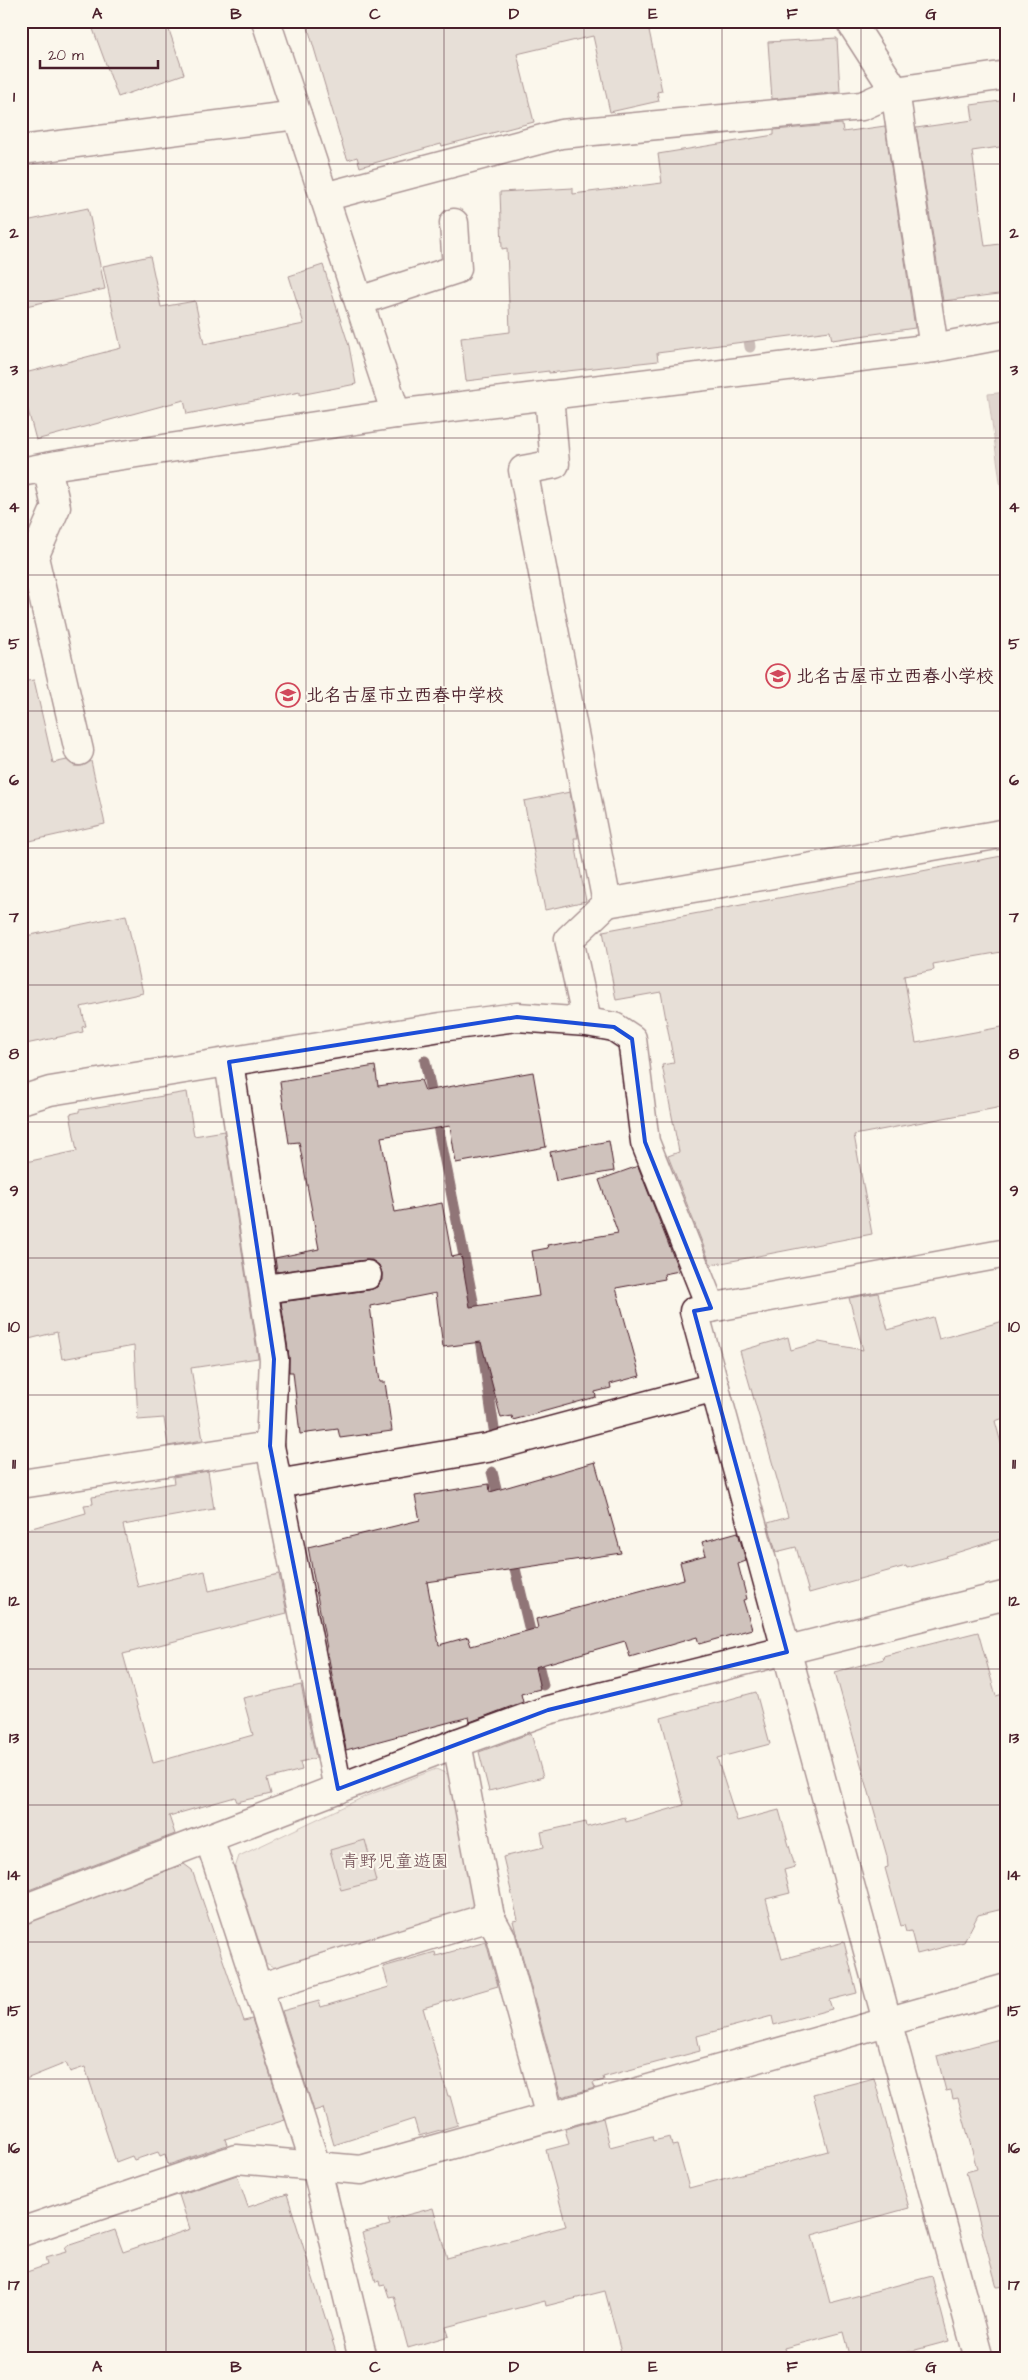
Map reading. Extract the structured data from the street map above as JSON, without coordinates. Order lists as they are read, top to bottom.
{
  "parks": ["青野児童遊園"],
  "places": {
    "school or university": ["北名古屋市立西春小学校", "北名古屋市立西春中学校"]
  },
  "scale_bar": "20 m",
  "grid": {
    "columns": [
      "A",
      "B",
      "C",
      "D",
      "E",
      "F",
      "G"
    ],
    "rows": [
      "1",
      "2",
      "3",
      "4",
      "5",
      "6",
      "7",
      "8",
      "9",
      "10",
      "11",
      "12",
      "13",
      "14",
      "15",
      "16",
      "17"
    ]
  }
}
